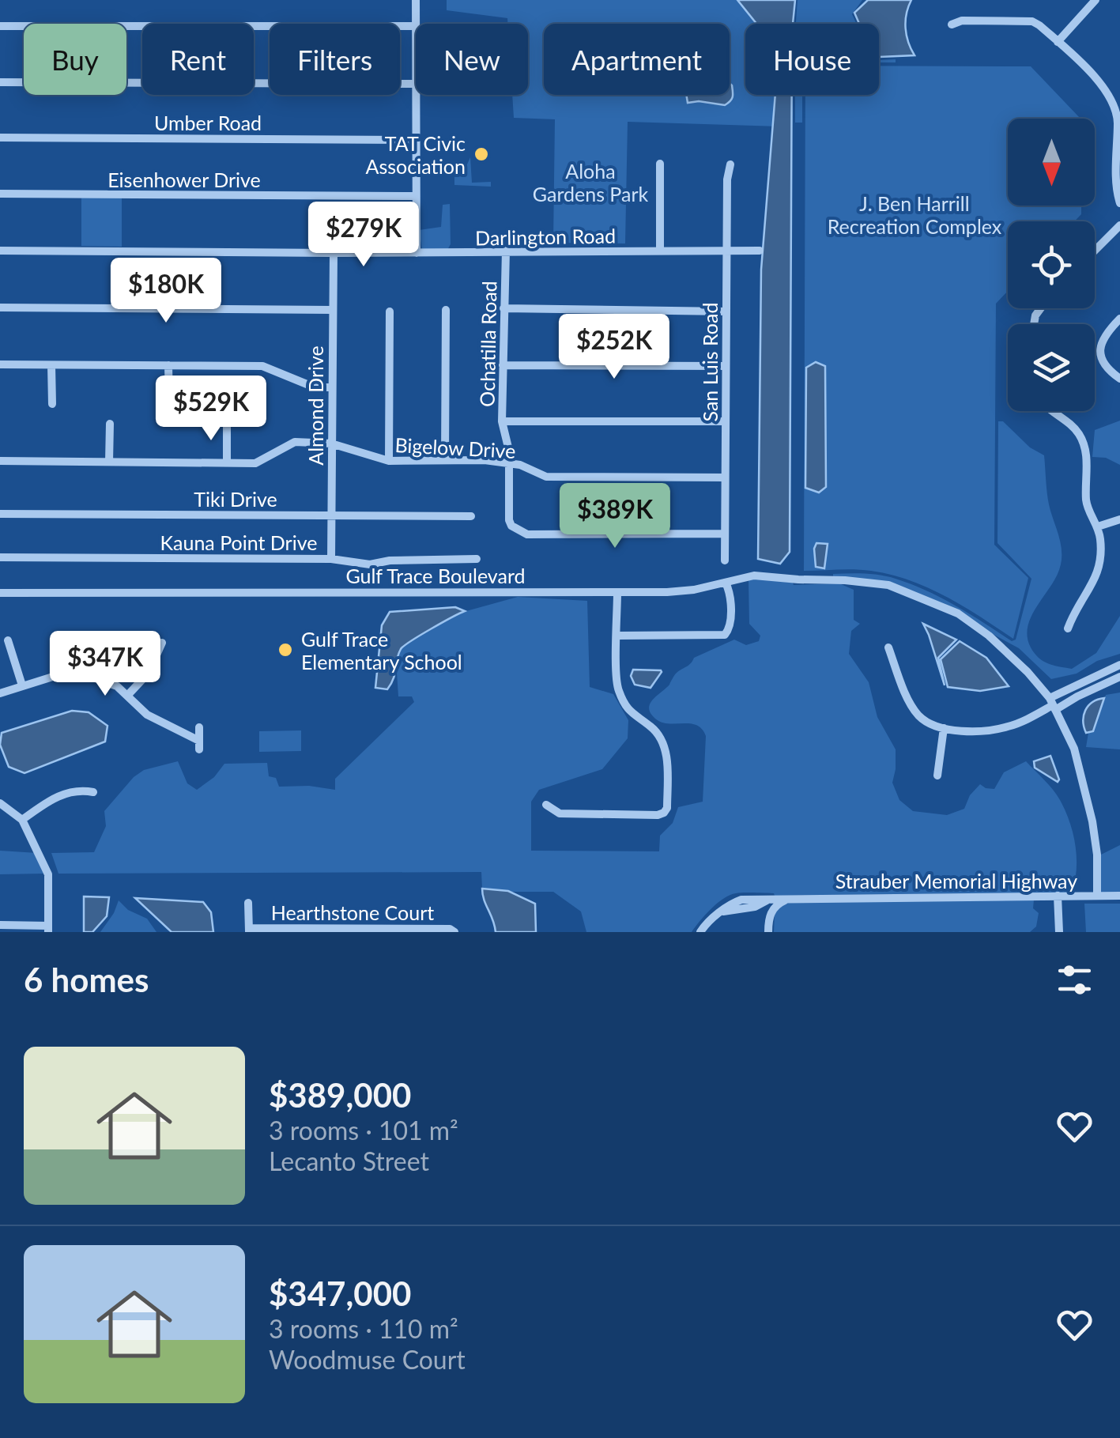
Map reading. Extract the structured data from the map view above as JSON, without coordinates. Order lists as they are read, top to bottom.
{
  "streets": {
    "street": [
      "Umber Road",
      "Eisenhower Drive",
      "Darlington Road",
      "Ochatilla Road",
      "San Luis Road",
      "Almond Drive",
      "Bigelow Drive",
      "Tiki Drive",
      "Kauna Point Drive",
      "Gulf Trace Boulevard",
      "Strauber Memorial Highway",
      "Hearthstone Court"
    ]
  },
  "crossings": [
    ["Darlington Road", "Ochatilla Road"],
    ["Darlington Road", "San Luis Road"],
    ["Darlington Road", "Almond Drive"],
    ["Ochatilla Road", "San Luis Road"],
    ["Ochatilla Road", "Bigelow Drive"],
    ["San Luis Road", "Bigelow Drive"],
    ["Almond Drive", "Bigelow Drive"],
    ["Almond Drive", "Tiki Drive"],
    ["Almond Drive", "Kauna Point Drive"],
    ["Gulf Trace Boulevard", "Strauber Memorial Highway"]
  ],
  "parks": ["Aloha Gardens Park", "J. Ben Harrill Recreation Complex"],
  "places": ["TAT Civic Association", "Gulf Trace Elementary School"],
  "north": "bottom",
  "page": {
    "chip": [
      "Buy",
      "Rent",
      "Filters",
      "New",
      "Apartment",
      "House"
    ],
    "price": [
      "$279K",
      "$180K",
      "$252K",
      "$529K",
      "$389K",
      "$347K"
    ],
    "heading": "6 homes",
    "list": [
      {
        "name": "$389,000",
        "note": "3 rooms · 101 m² · Lecanto Street"
      },
      {
        "name": "$347,000",
        "note": "3 rooms · 110 m² · Woodmuse Court"
      }
    ]
  }
}
